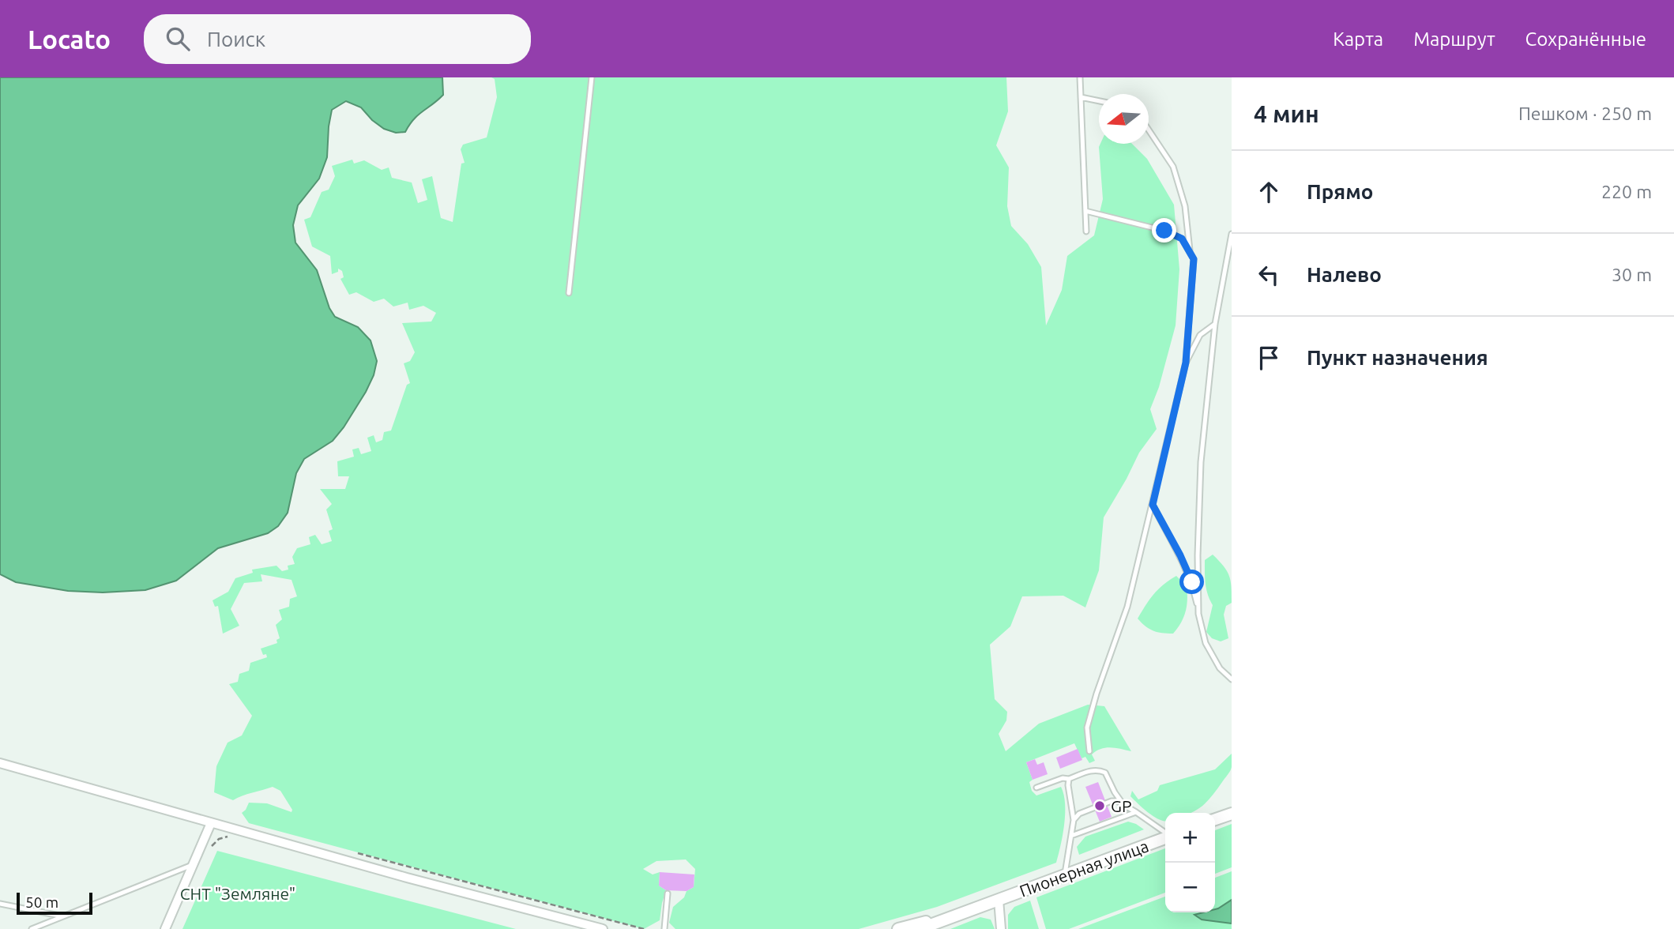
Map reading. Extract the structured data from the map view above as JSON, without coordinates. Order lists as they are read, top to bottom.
{
  "streets": {
    "street": ["Пионерная улица"]
  },
  "parks": ["СНТ \"Земляне\""],
  "places": ["GP"],
  "scale_bar": "50 m",
  "north": "left",
  "page": {
    "header": "Locato",
    "search": "Поиск",
    "nav": ["Карта", "Маршрут", "Сохранённые"],
    "heading": ["4 мин", "Пешком · 250 m"],
    "list": [
      ["Прямо", "220 m"],
      ["Налево", "30 m"],
      "Пункт назначения"
    ],
    "map_buttons": ["+", "−"],
    "scale": "50 m"
  }
}
